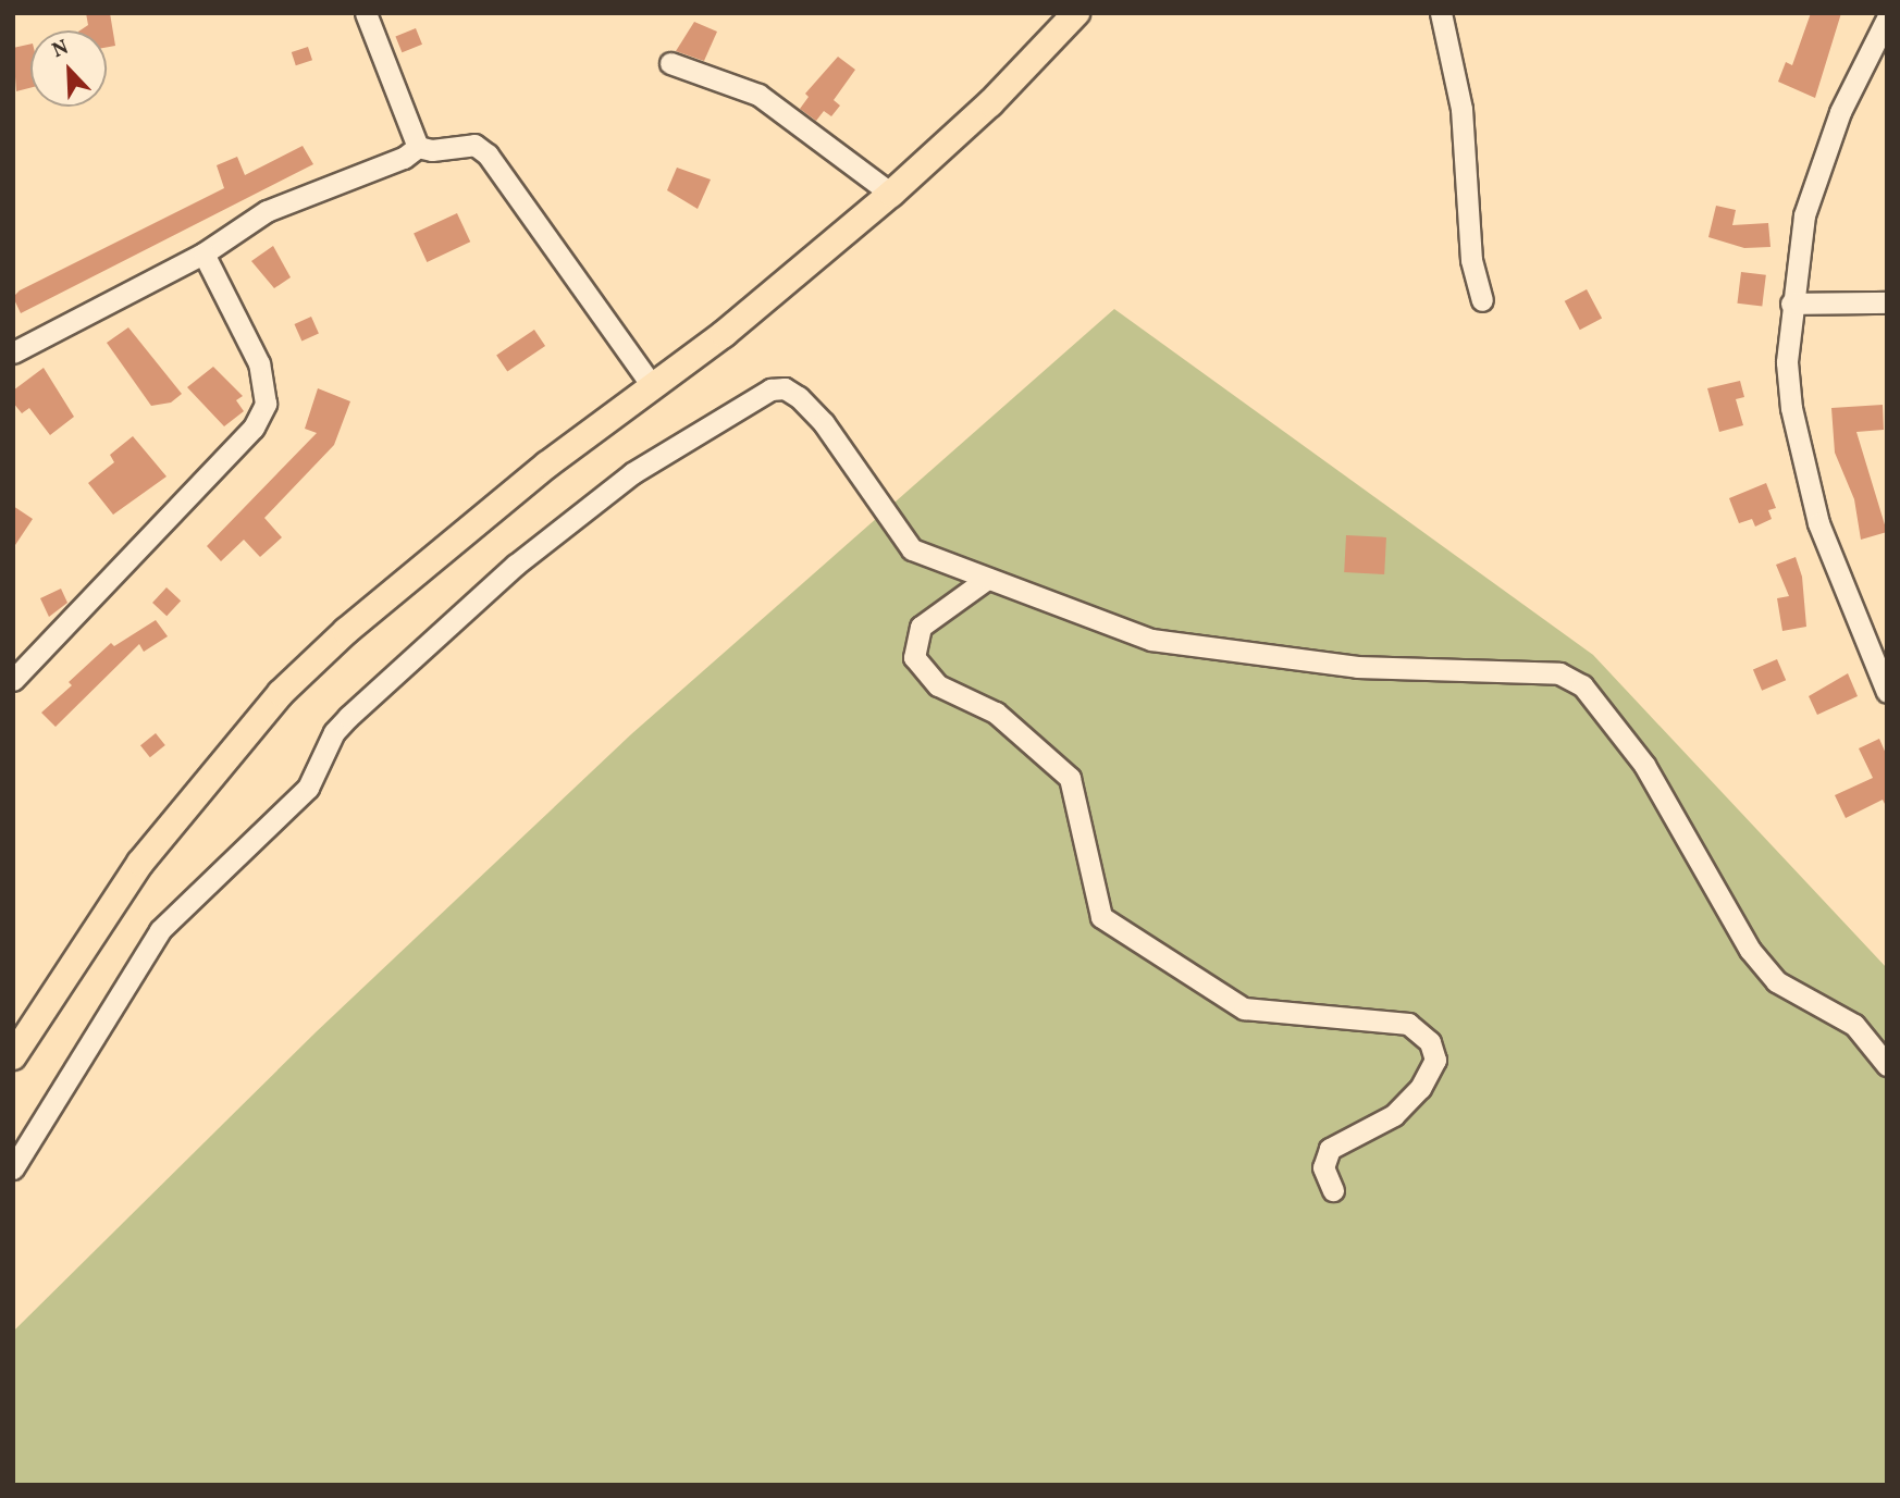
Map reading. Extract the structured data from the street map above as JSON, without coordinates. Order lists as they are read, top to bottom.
{
  "north": "top left"
}
